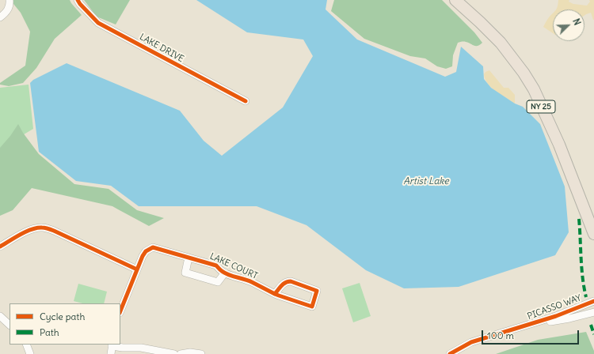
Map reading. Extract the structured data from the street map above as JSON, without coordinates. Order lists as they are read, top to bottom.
{
  "streets": {
    "main road": ["NY 25"],
    "street": ["LAKE DRIVE", "LAKE COURT", "PICASSO WAY"]
  },
  "water": ["Artist Lake"],
  "legend": ["Cycle path", "Path"],
  "scale_bar": "100 m",
  "north": "top right"
}
